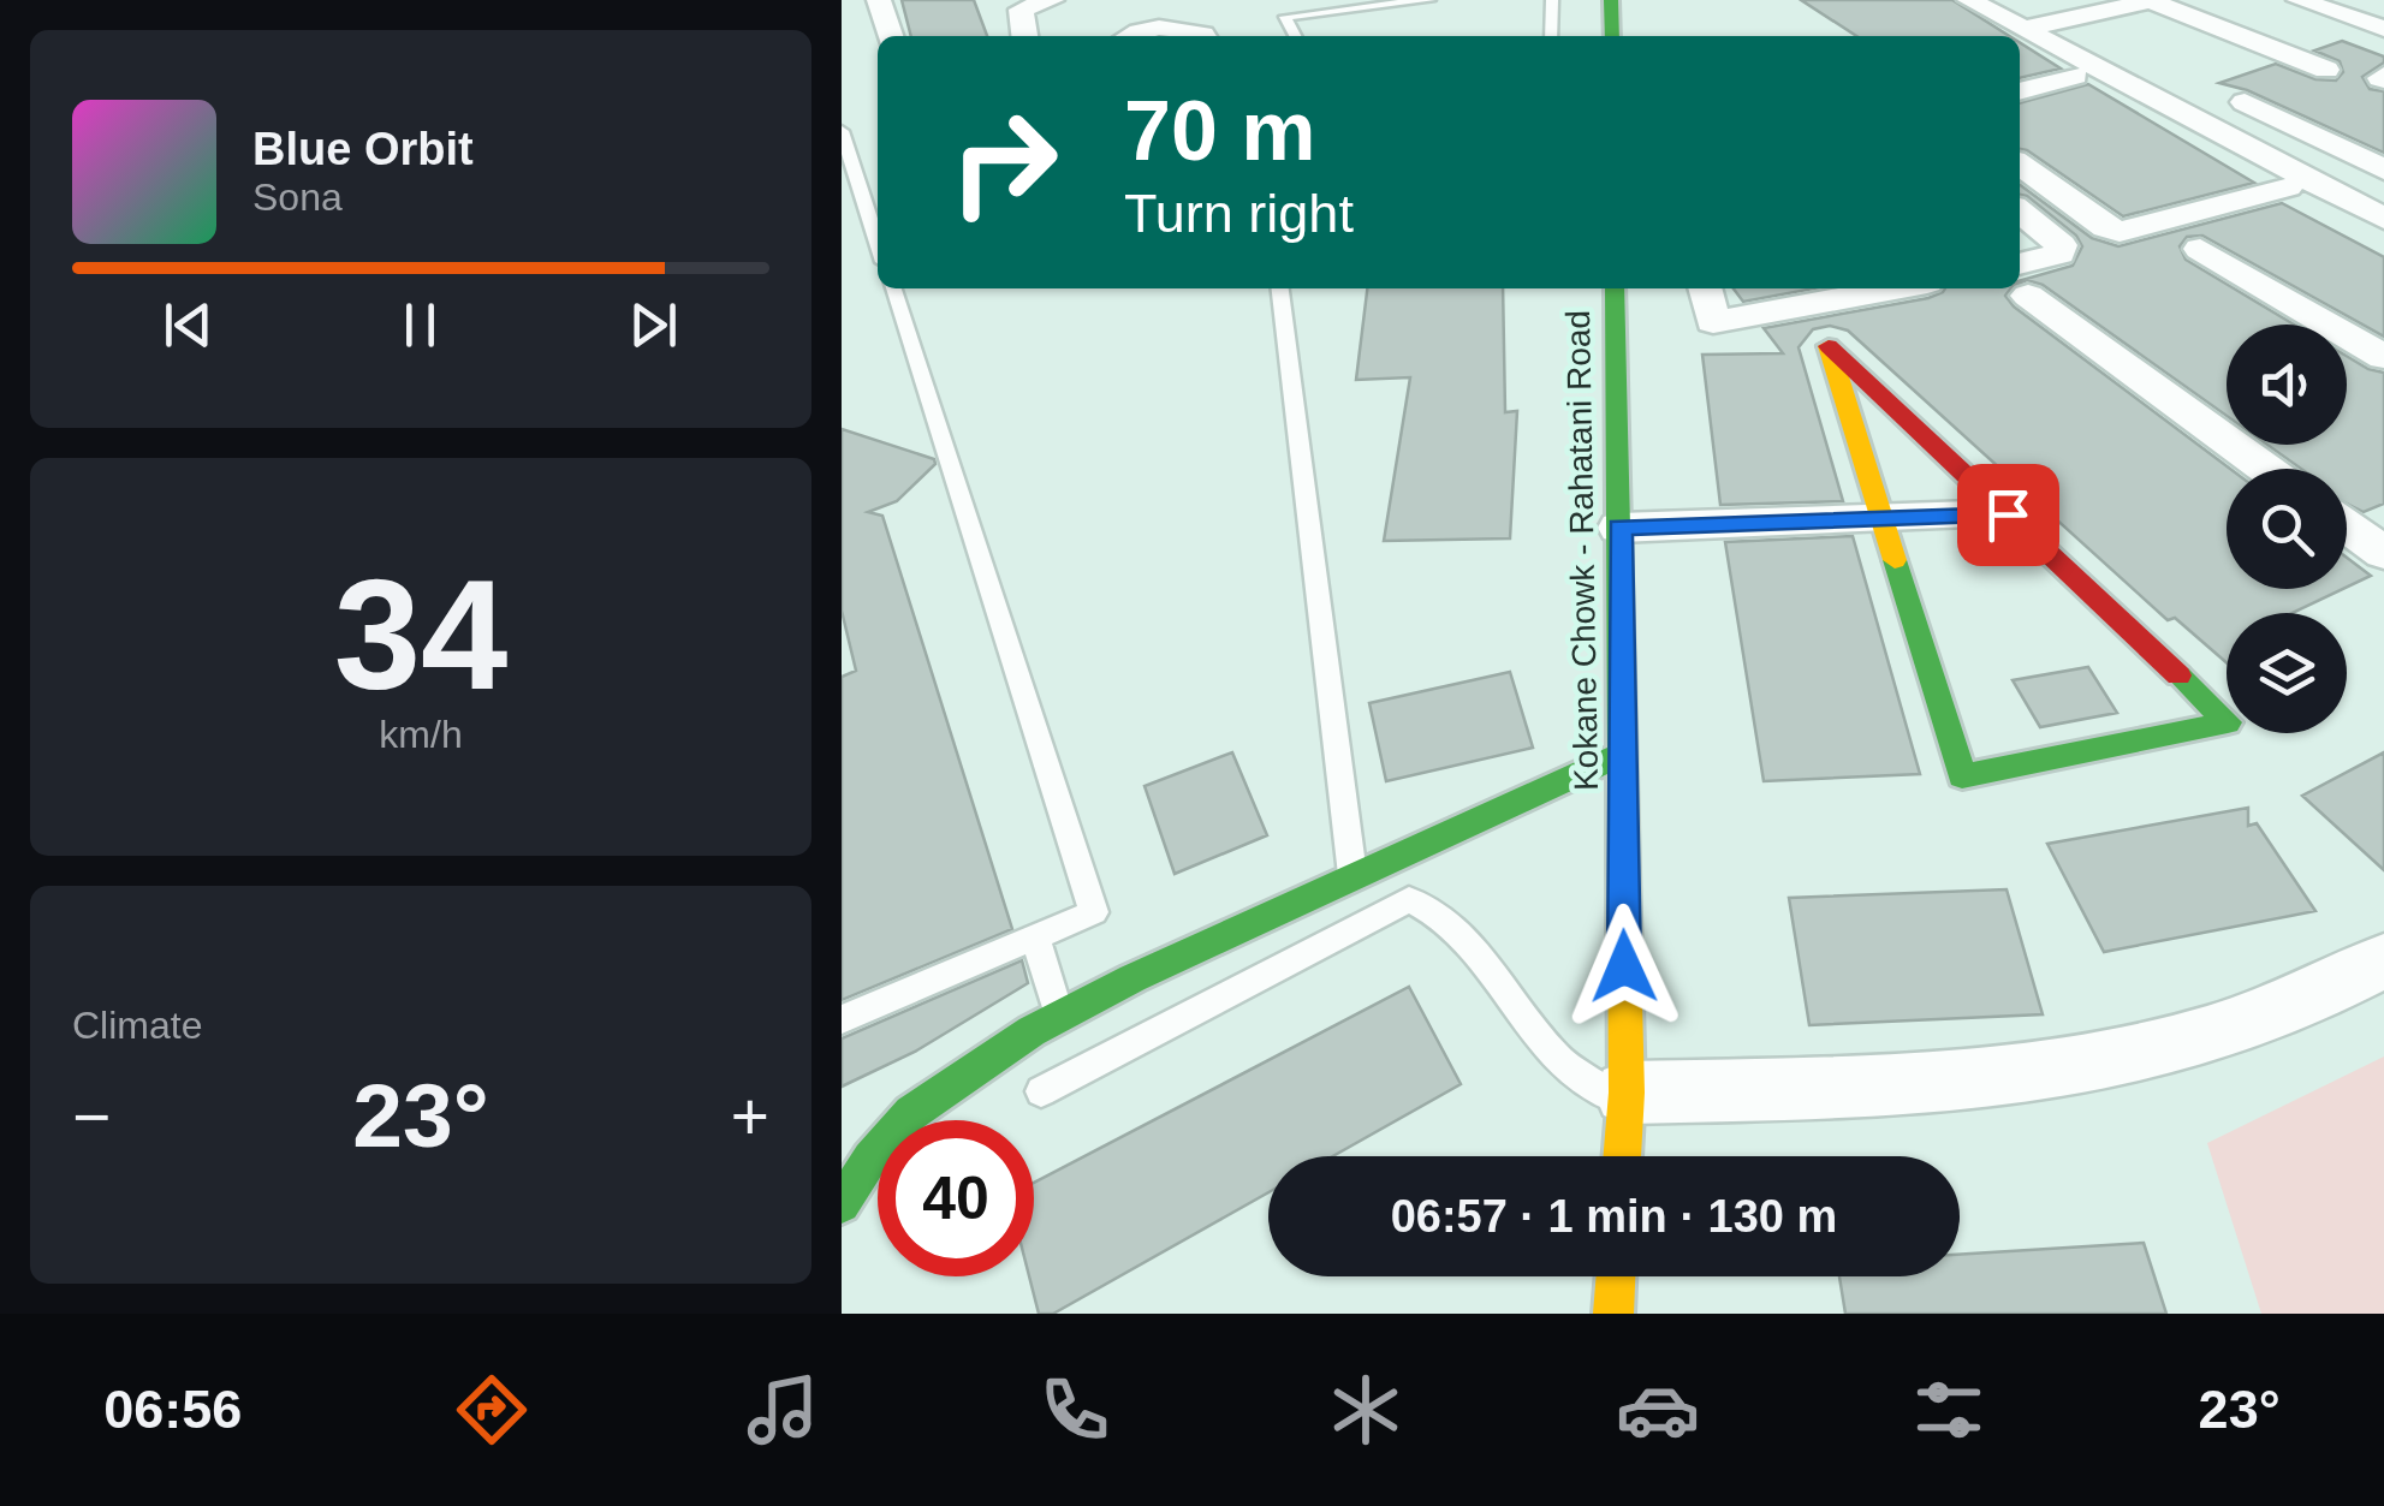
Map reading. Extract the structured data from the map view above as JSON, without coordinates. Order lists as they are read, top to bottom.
{
  "streets": {
    "street": ["Kokane Chowk - Rahatani Road"]
  },
  "page": {
    "turn": ["70 m", "Turn right"],
    "song": ["Blue Orbit", "Sona"],
    "tile": [
      ["34", "km/h"],
      "Climate"
    ],
    "heat": ["−", "23°", "+"],
    "limit": "40",
    "trip": "06:57 · 1 min · 130 m",
    "tabs": ["06:56", "23°"]
  }
}
